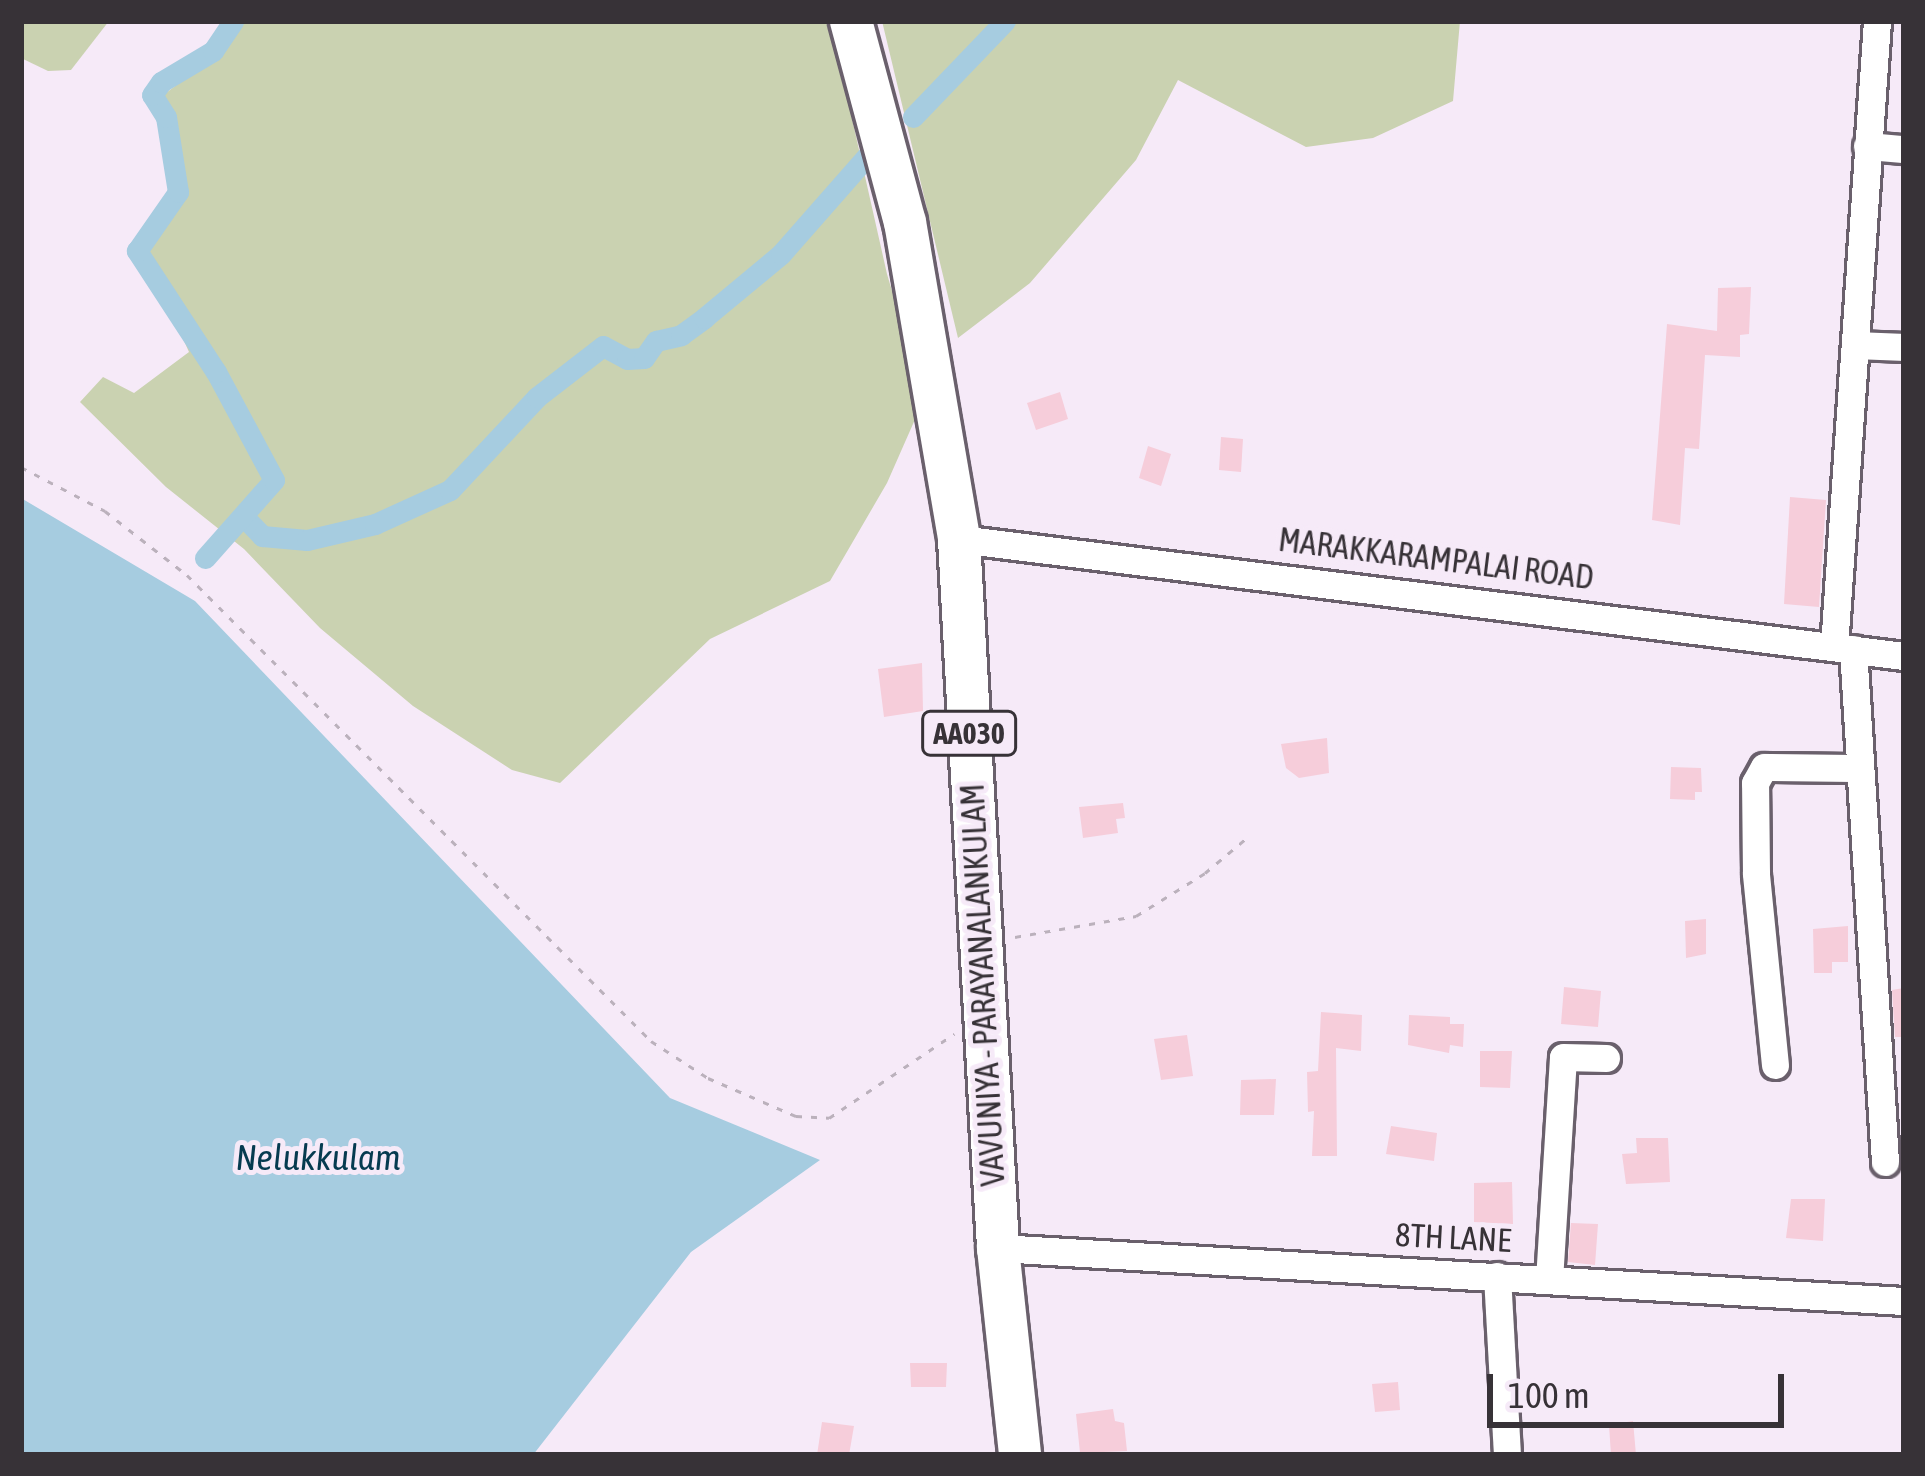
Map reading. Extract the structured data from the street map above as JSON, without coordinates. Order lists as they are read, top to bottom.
{
  "streets": {
    "highway": ["AA030", "VAVUNIYA - PARAYANALANKULAM"],
    "street": ["MARAKKARAMPALAI ROAD", "8TH LANE"]
  },
  "crossings": [
    ["MARAKKARAMPALAI ROAD", "VAVUNIYA - PARAYANALANKULAM"],
    ["VAVUNIYA - PARAYANALANKULAM", "8TH LANE"]
  ],
  "water": ["Nelukkulam"],
  "scale_bar": "100 m"
}
